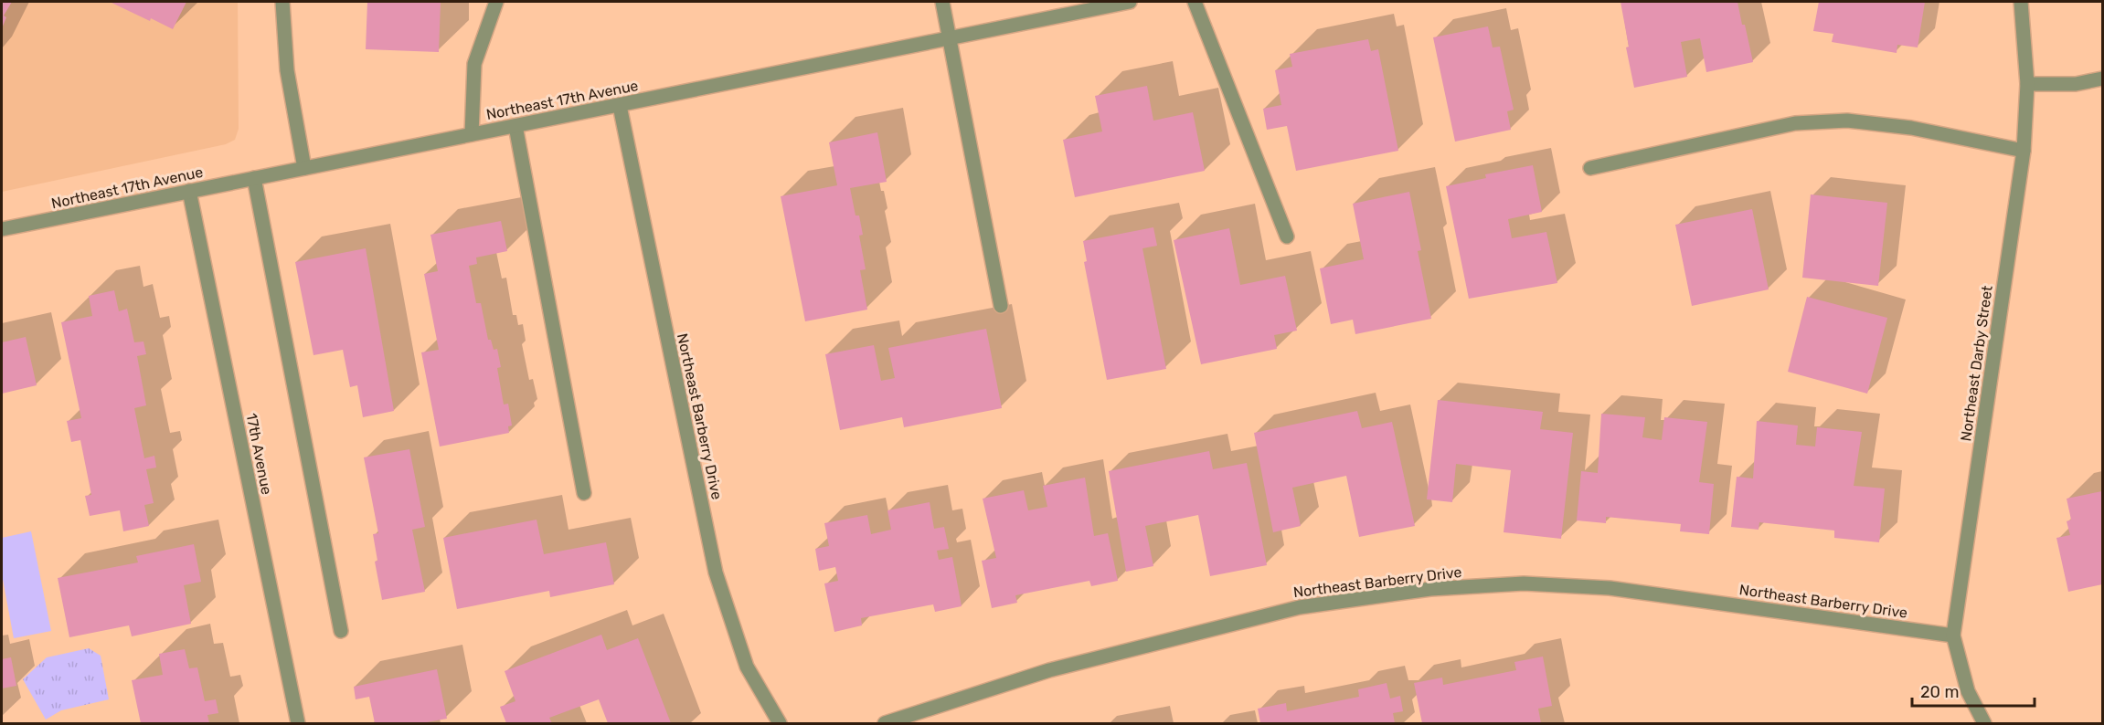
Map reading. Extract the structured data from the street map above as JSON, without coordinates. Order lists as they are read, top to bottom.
{
  "streets": {
    "street": [
      "Northeast 17th Avenue",
      "Northeast Darby Street",
      "Northeast Barberry Drive",
      "17th Avenue"
    ]
  },
  "crossings": [
    ["Northeast 17th Avenue", "Northeast Barberry Drive"],
    ["Northeast 17th Avenue", "17th Avenue"],
    ["Northeast Darby Street", "Northeast Barberry Drive"]
  ],
  "scale_bar": "20 m"
}
